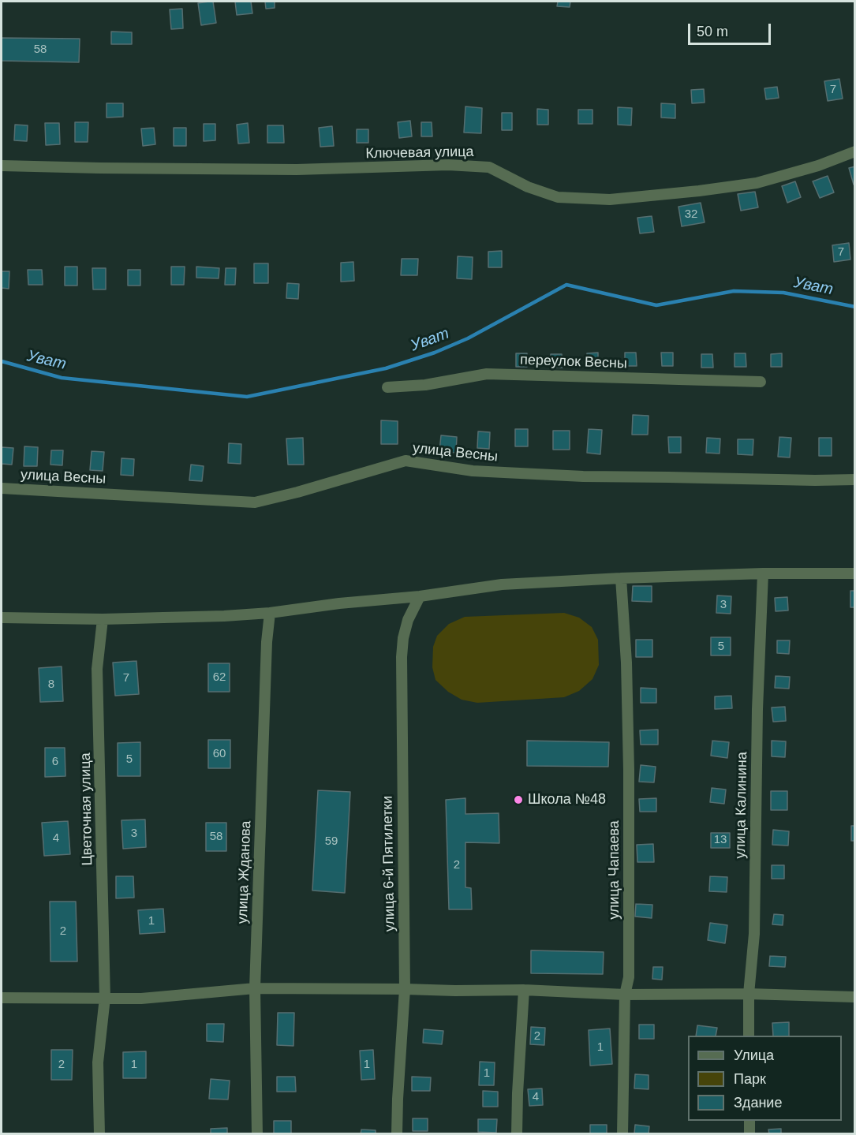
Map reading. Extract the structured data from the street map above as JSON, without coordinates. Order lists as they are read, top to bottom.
{
  "streets": {
    "street": [
      "Ключевая улица",
      "переулок Весны",
      "улица Весны",
      "улица Калинина",
      "Цветочная улица",
      "улица 6-й Пятилетки",
      "улица Чапаева",
      "улица Жданова"
    ]
  },
  "water": ["Уват"],
  "places": ["Школа №48"],
  "house_numbers": [
    "58",
    "7",
    "32",
    "7",
    "3",
    "5",
    "62",
    "7",
    "8",
    "60",
    "5",
    "6",
    "3",
    "58",
    "4",
    "13",
    "59",
    "2",
    "1",
    "2",
    "2",
    "1",
    "2",
    "1",
    "1",
    "1",
    "4"
  ],
  "legend": ["Улица", "Парк", "Здание"],
  "scale_bar": "50 m"
}
